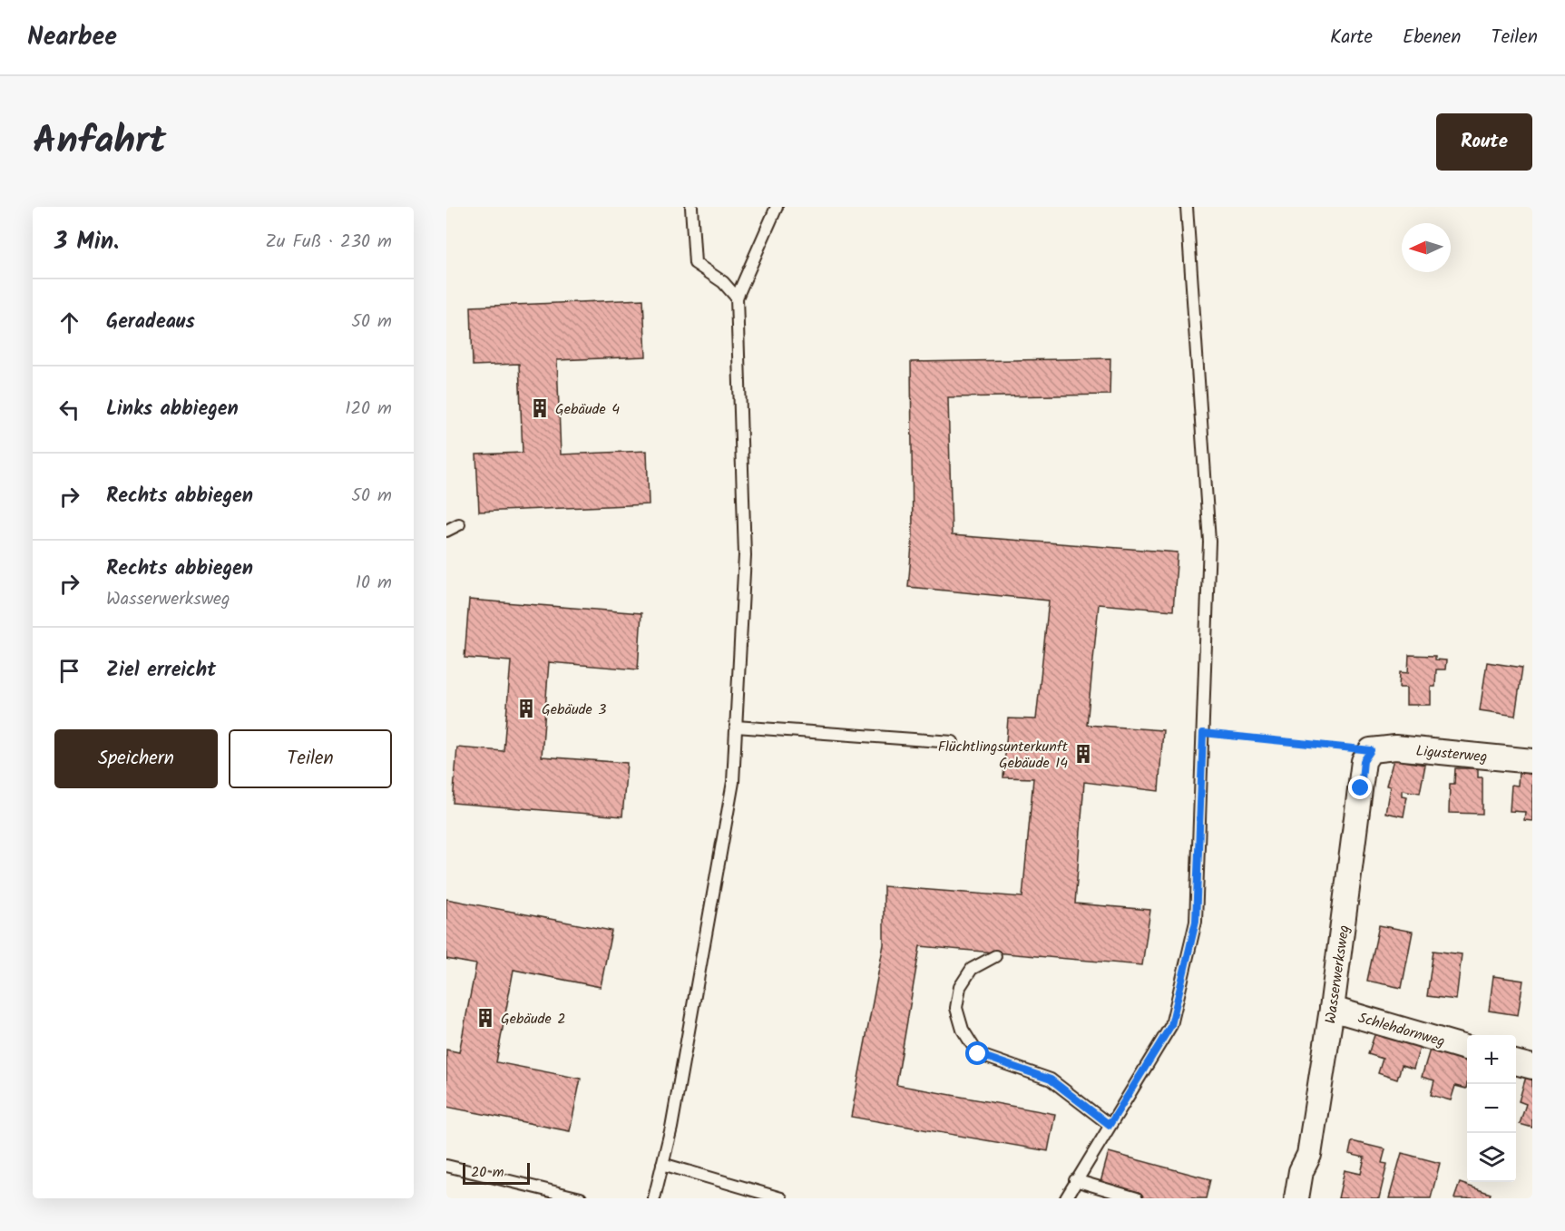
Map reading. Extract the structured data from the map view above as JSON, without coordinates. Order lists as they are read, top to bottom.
{
  "streets": {
    "street": ["Ligusterweg", "Wasserwerksweg", "Schlehdornweg"]
  },
  "crossings": [
    ["Ligusterweg", "Wasserwerksweg"],
    ["Wasserwerksweg", "Schlehdornweg"]
  ],
  "places": {
    "building": [
      "Gebäude 4",
      "Gebäude 3",
      "Flüchtlingsunterkunft Gebäude 14",
      "Gebäude 2"
    ]
  },
  "scale_bar": "20 m",
  "north": "left",
  "page": {
    "header": "Nearbee",
    "nav": ["Karte", "Ebenen", "Teilen"],
    "title": "Anfahrt",
    "buttons": [
      "Route",
      ["Speichern", "Teilen"]
    ],
    "heading": ["3 Min.", "Zu Fuß · 230 m"],
    "list": [
      ["Geradeaus", "50 m"],
      ["Links abbiegen", "120 m"],
      ["Rechts abbiegen", "50 m"],
      ["Rechts abbiegen", "Wasserwerksweg", "10 m"],
      "Ziel erreicht"
    ],
    "map_buttons": ["+", "−"],
    "scale": "20 m"
  }
}
